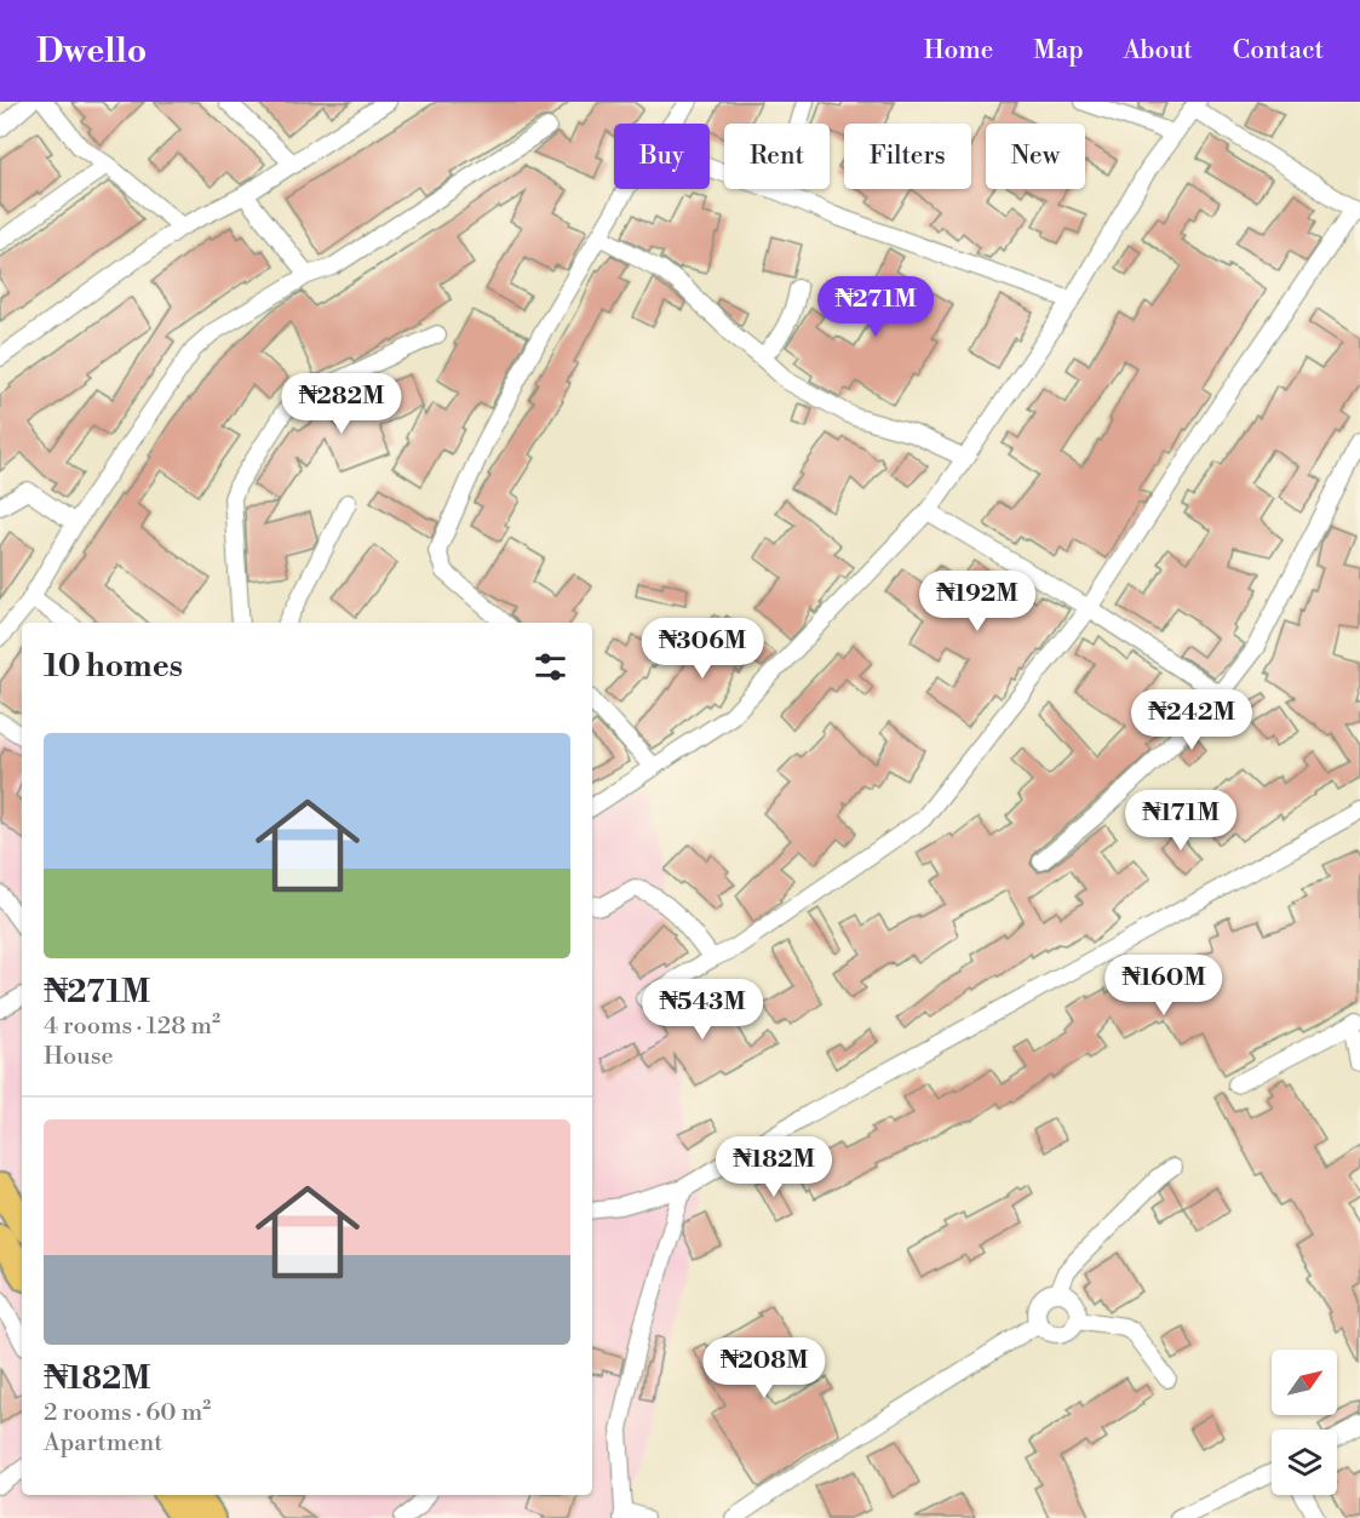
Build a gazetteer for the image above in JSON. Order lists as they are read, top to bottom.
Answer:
{
  "north": "top right",
  "page": {
    "header": "Dwello",
    "nav": [
      "Home",
      "Map",
      "About",
      "Contact"
    ],
    "chip": [
      "Buy",
      "Rent",
      "Filters",
      "New"
    ],
    "price": [
      "₦271M",
      "₦282M",
      "₦192M",
      "₦306M",
      "₦242M",
      "₦171M",
      "₦160M",
      "₦543M",
      "₦182M",
      "₦208M"
    ],
    "heading": "10 homes",
    "list": [
      {
        "name": "₦271M",
        "note": "4 rooms · 128 m² · House"
      },
      {
        "name": "₦182M",
        "note": "2 rooms · 60 m² · Apartment"
      }
    ]
  }
}
